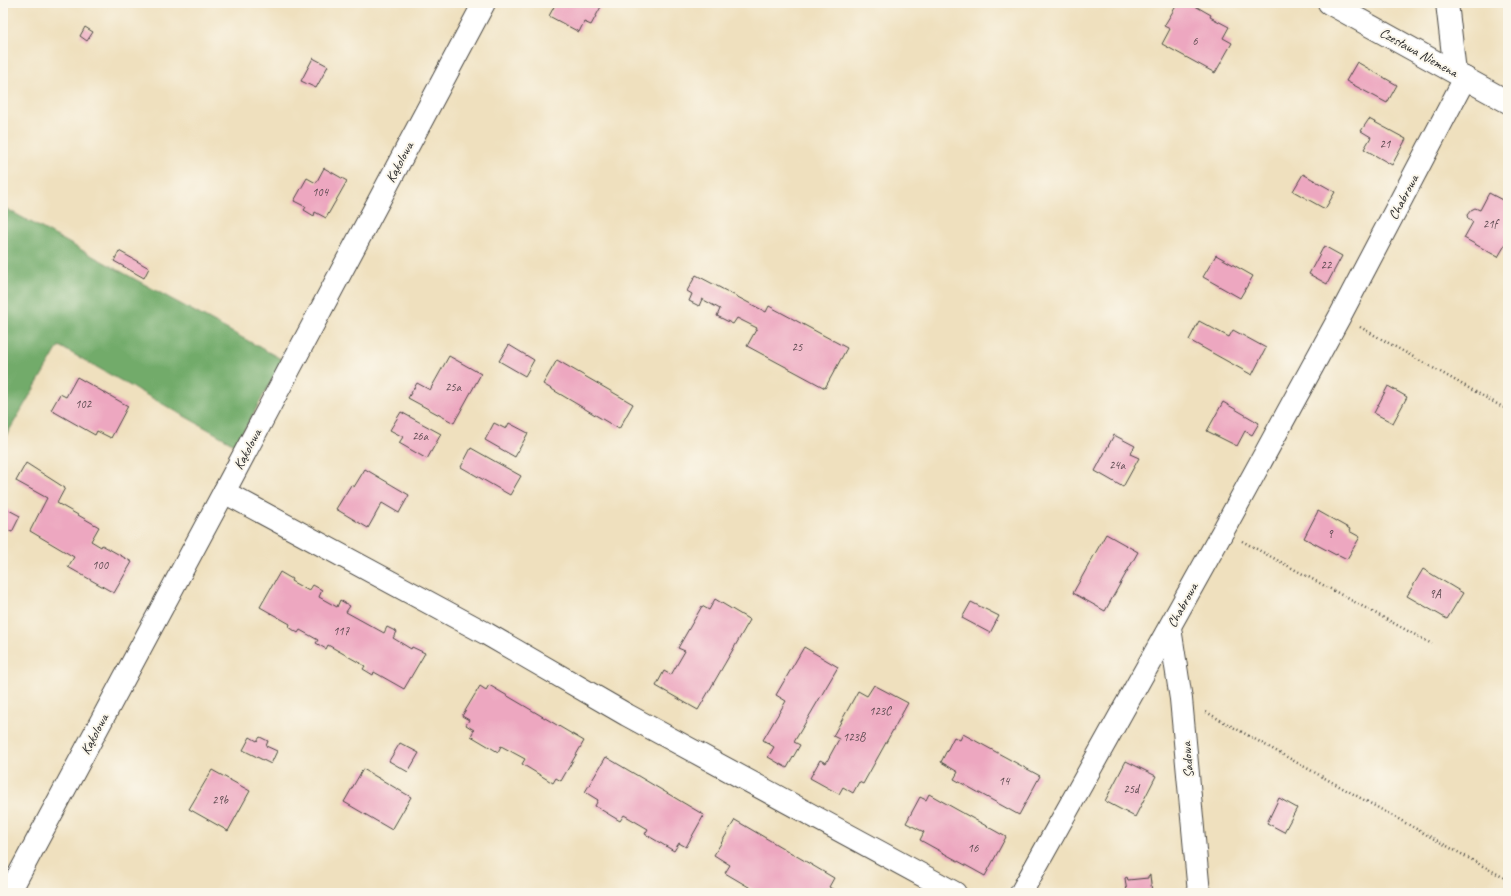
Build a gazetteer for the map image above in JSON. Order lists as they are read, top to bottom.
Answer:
{
  "streets": {
    "street": [
      "Czesława Niemena",
      "Kąkolowa",
      "Chabrowa",
      "Sadowa"
    ]
  },
  "crossings": [
    ["Czesława Niemena", "Chabrowa"],
    ["Chabrowa", "Sadowa"]
  ],
  "house_numbers": [
    "6",
    "21",
    "104",
    "21f",
    "22",
    "25",
    "25a",
    "102",
    "26a",
    "24a",
    "9",
    "100",
    "9A",
    "117",
    "123C",
    "123B",
    "14",
    "25d",
    "29b",
    "16"
  ]
}
